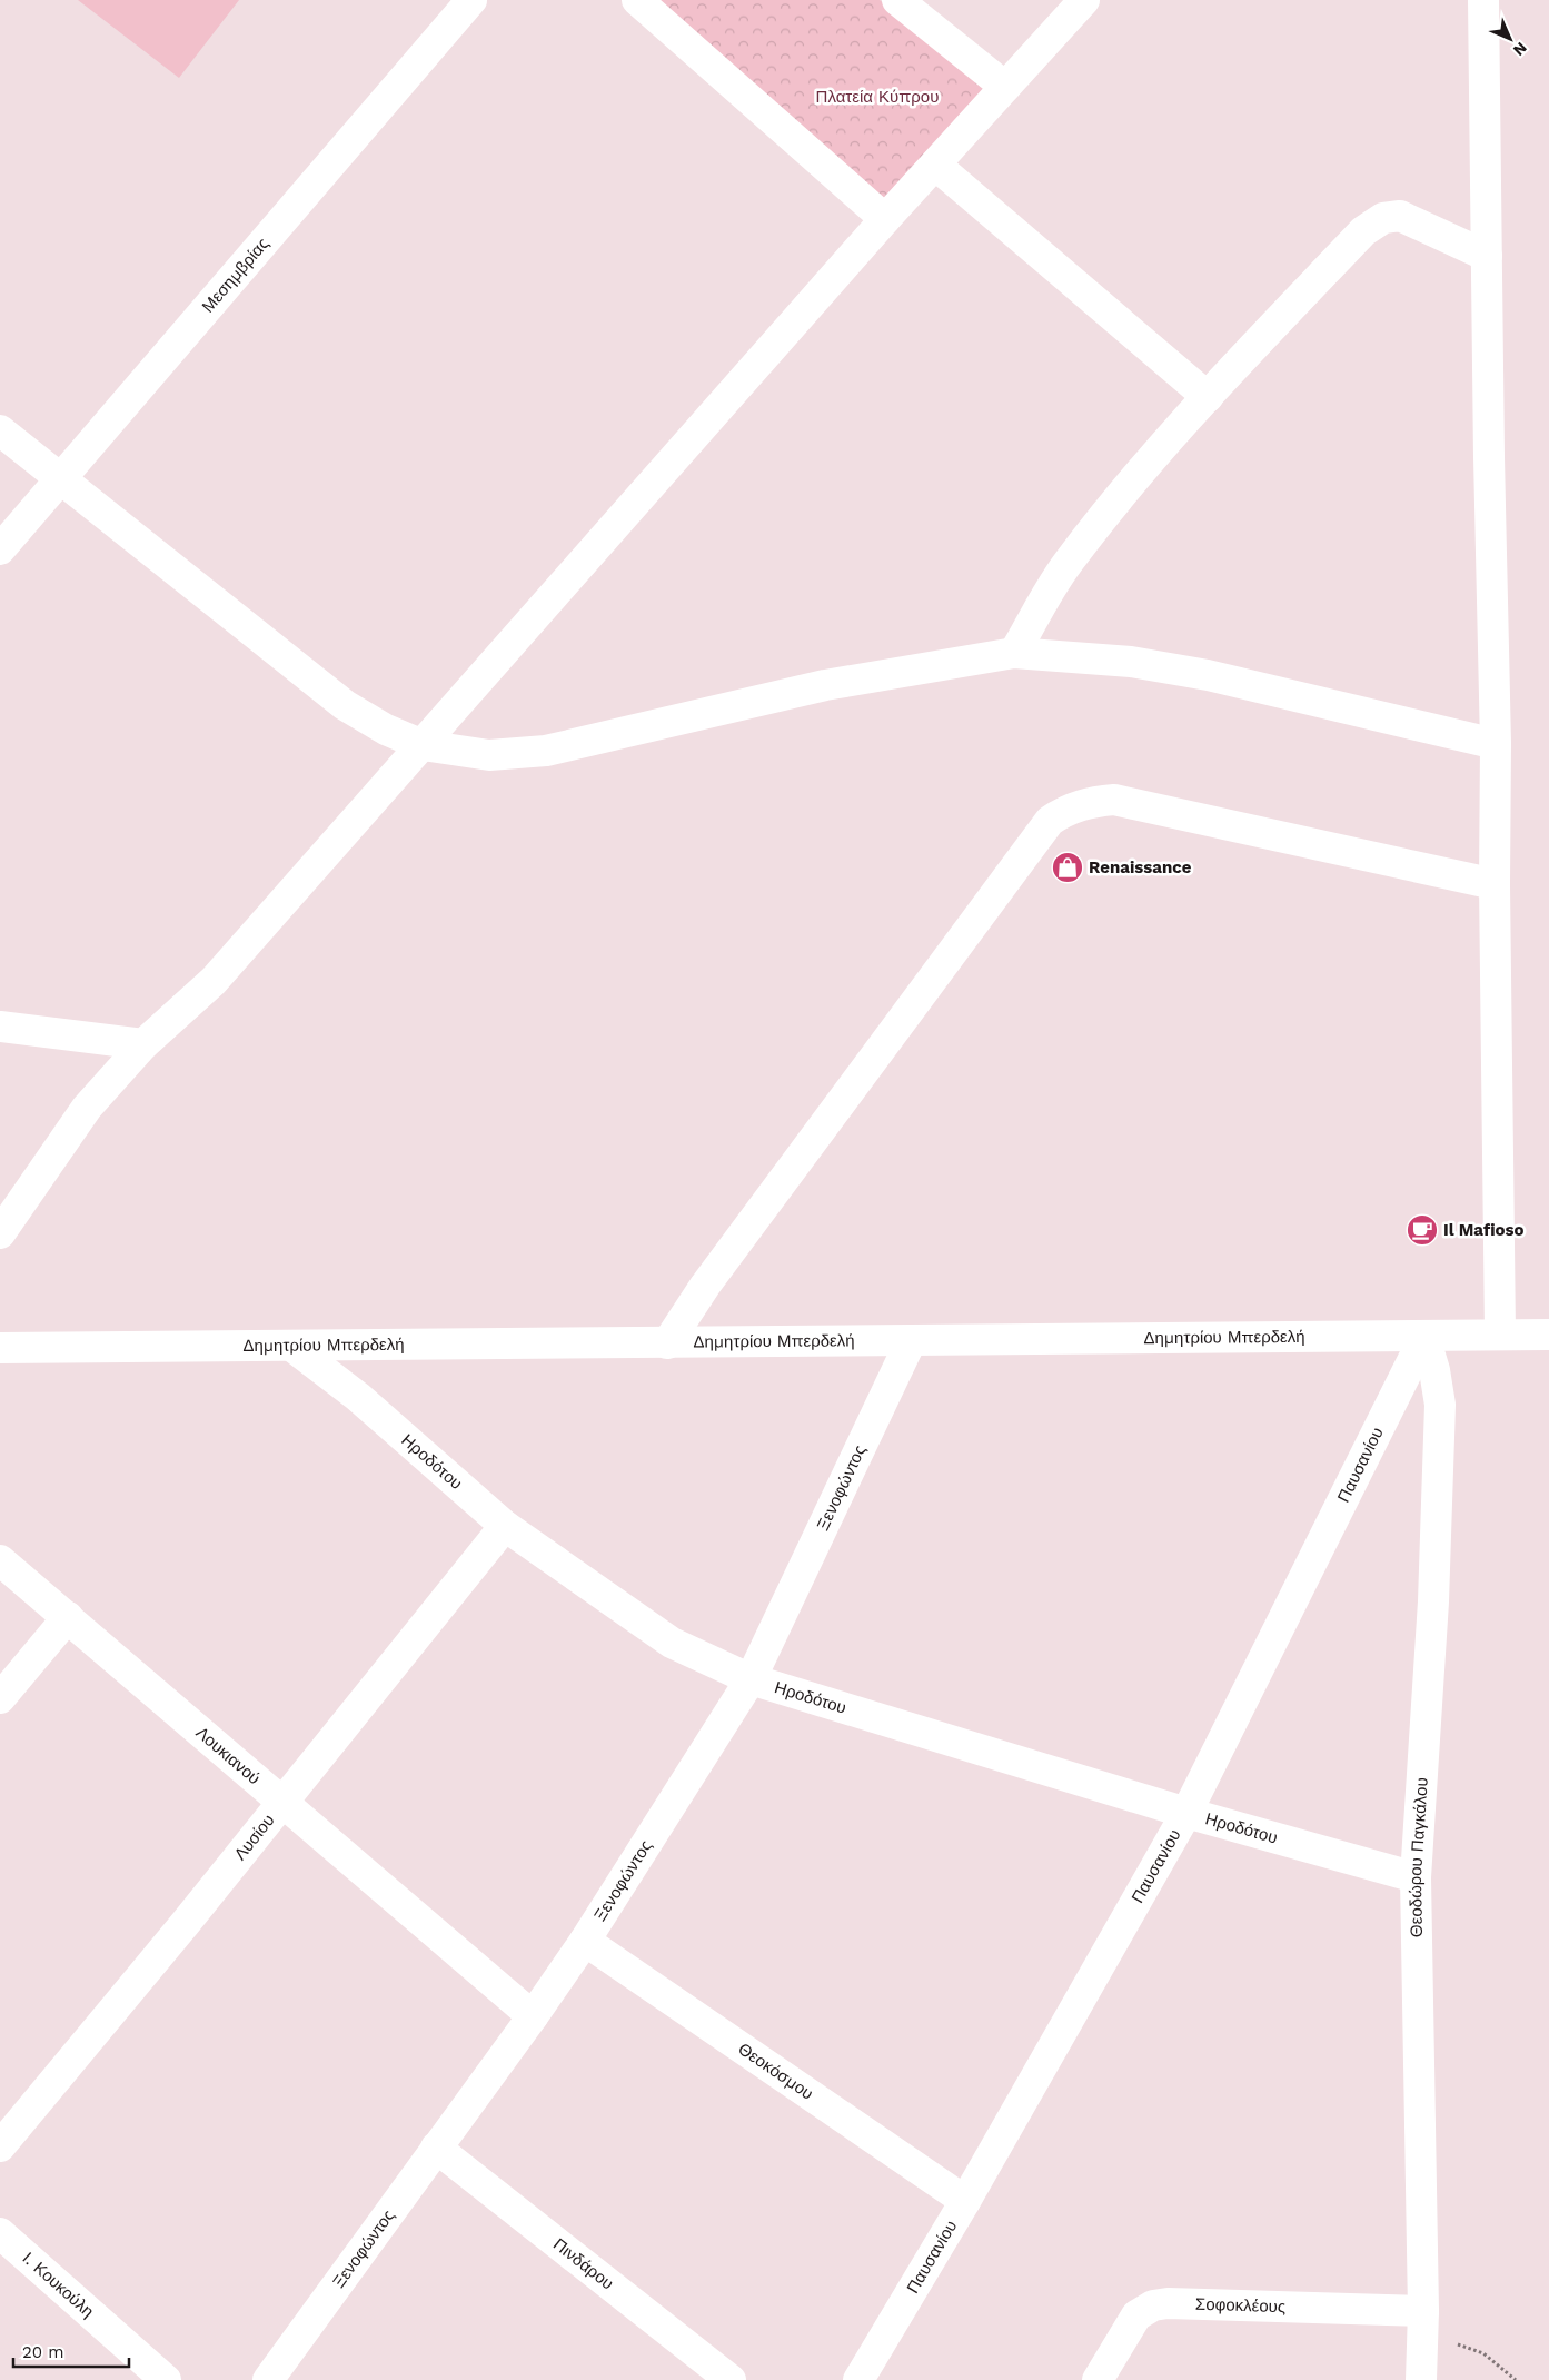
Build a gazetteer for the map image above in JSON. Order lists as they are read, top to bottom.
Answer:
{
  "streets": {
    "street": [
      "Μεσημβρίας",
      "Δημητρίου Μπερδελή",
      "Ηροδότου",
      "Παυσανίου",
      "Ξενοφώντος",
      "Λουκιανού",
      "Λυσίου",
      "Θεοδώρου Παγκάλου",
      "Θεοκόσμου",
      "Πινδάρου",
      "Ι. Κουκούλη",
      "Σοφοκλέους"
    ]
  },
  "crossings": [
    ["Δημητρίου Μπερδελή", "Ηροδότου"],
    ["Δημητρίου Μπερδελή", "Παυσανίου"],
    ["Δημητρίου Μπερδελή", "Ξενοφώντος"],
    ["Δημητρίου Μπερδελή", "Θεοδώρου Παγκάλου"],
    ["Ηροδότου", "Παυσανίου"],
    ["Ηροδότου", "Ξενοφώντος"],
    ["Ηροδότου", "Λυσίου"],
    ["Ηροδότου", "Θεοδώρου Παγκάλου"],
    ["Παυσανίου", "Θεοδώρου Παγκάλου"],
    ["Παυσανίου", "Θεοκόσμου"],
    ["Ξενοφώντος", "Λουκιανού"],
    ["Ξενοφώντος", "Θεοκόσμου"],
    ["Ξενοφώντος", "Πινδάρου"],
    ["Λουκιανού", "Λυσίου"],
    ["Θεοδώρου Παγκάλου", "Σοφοκλέους"]
  ],
  "parks": ["Πλατεία Κύπρου"],
  "places": {
    "shop": ["Renaissance"],
    "cafe": ["Il Mafioso"]
  },
  "scale_bar": "20 m",
  "north": "bottom right"
}
